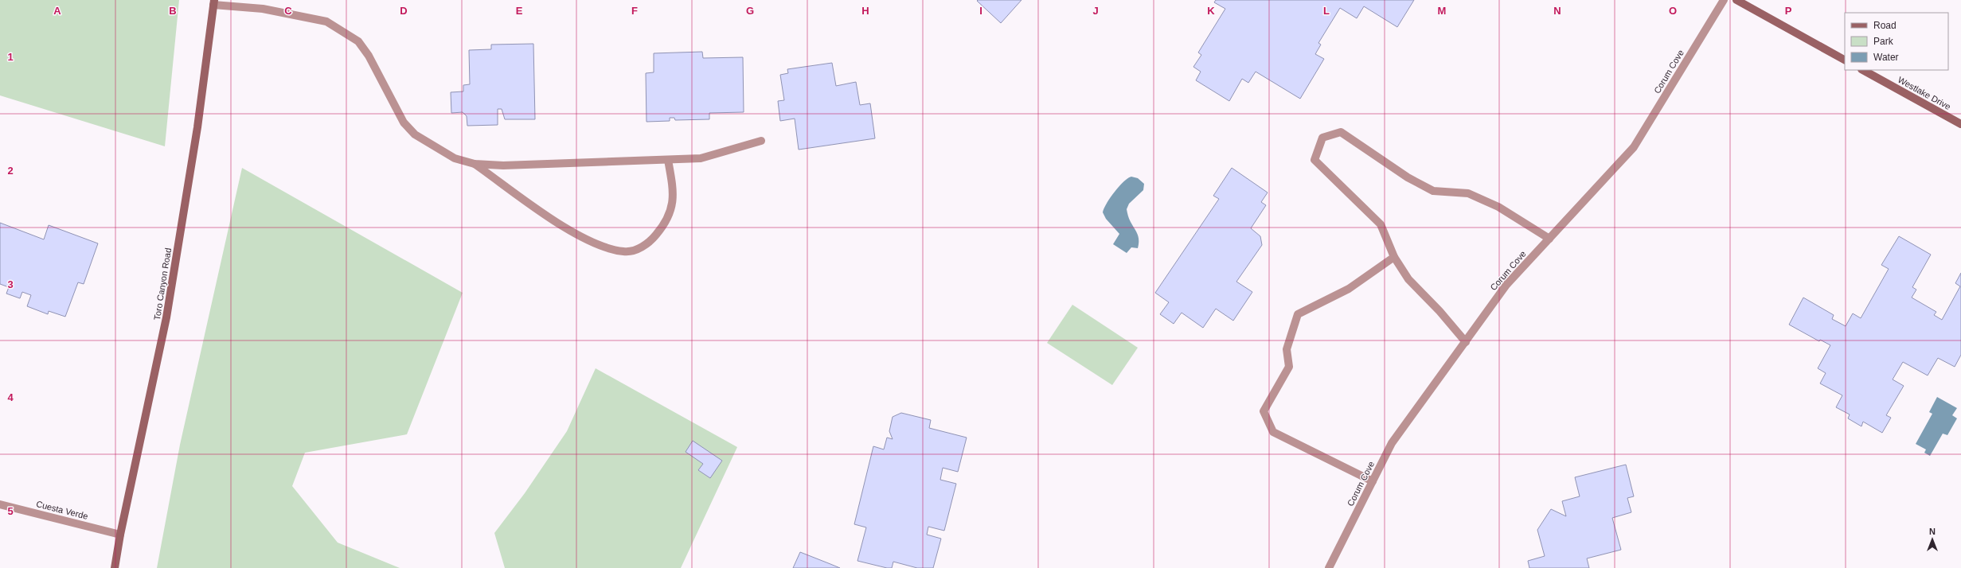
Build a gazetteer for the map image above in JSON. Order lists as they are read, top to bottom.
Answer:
{
  "streets": {
    "street": [
      "Corum Cove",
      "Westlake Drive",
      "Toro Canyon Road",
      "Cuesta Verde"
    ]
  },
  "crossings": [
    ["Toro Canyon Road", "Cuesta Verde"]
  ],
  "legend": ["Road", "Park", "Water"],
  "north": "top",
  "grid": {
    "columns": [
      "A",
      "B",
      "C",
      "D",
      "E",
      "F",
      "G",
      "H",
      "I",
      "J",
      "K",
      "L",
      "M",
      "N",
      "O",
      "P"
    ],
    "rows": [
      "1",
      "2",
      "3",
      "4",
      "5"
    ]
  }
}
